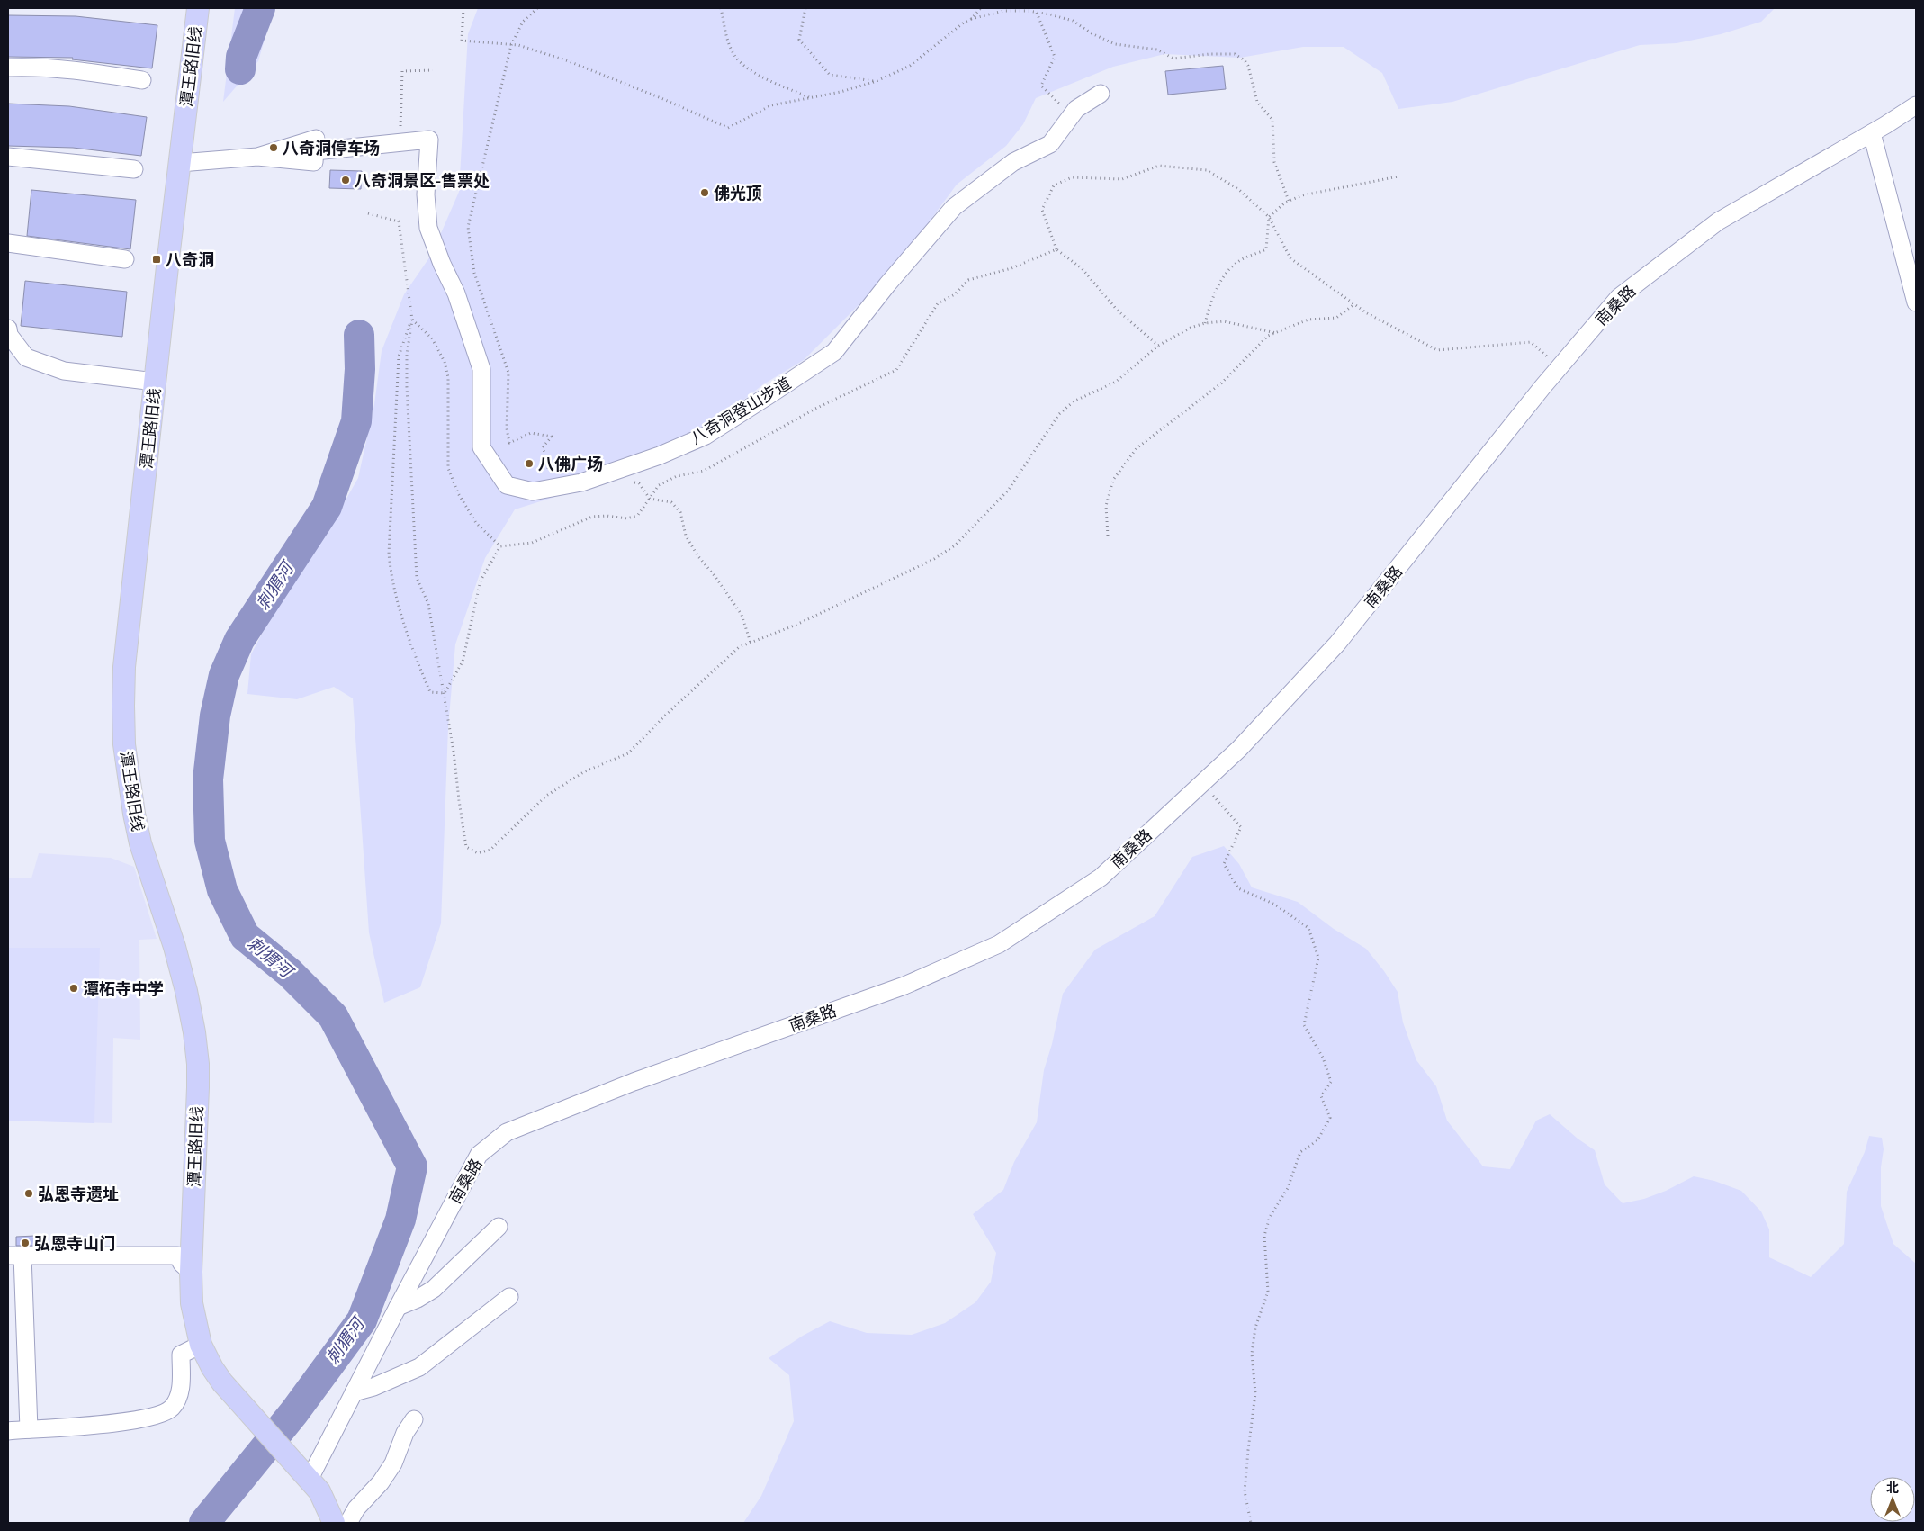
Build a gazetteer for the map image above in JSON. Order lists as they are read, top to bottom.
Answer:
{
  "streets": {
    "main road": ["潭王路旧线"],
    "street": ["南桑路", "八奇洞登山步道"]
  },
  "crossings": [
    ["潭王路旧线", "南桑路"]
  ],
  "water": ["刺猬河"],
  "places": {
    "other": [
      "八奇洞停车场",
      "八奇洞景区-售票处",
      "佛光顶",
      "八佛广场",
      "潭柘寺中学",
      "弘恩寺遗址",
      "弘恩寺山门"
    ],
    "transit": ["八奇洞"]
  },
  "north": "top"
}
